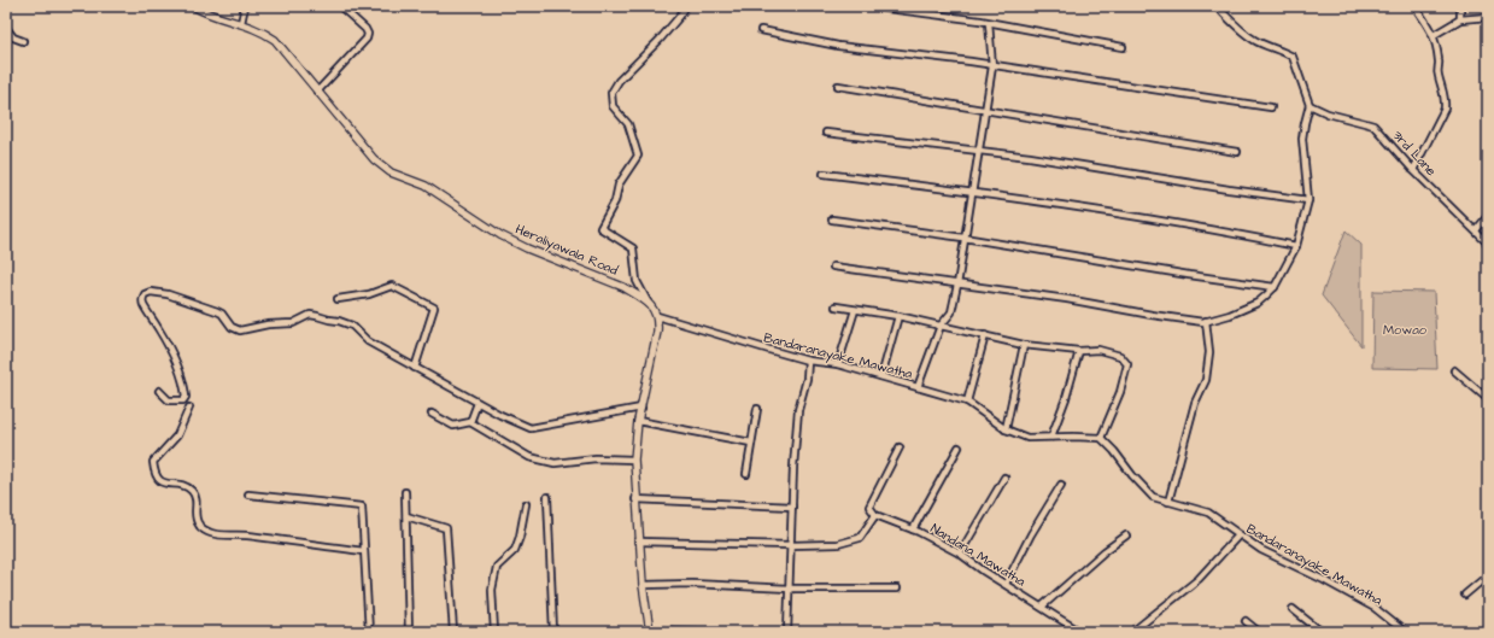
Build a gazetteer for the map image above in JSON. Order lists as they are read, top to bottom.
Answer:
{
  "streets": {
    "street": [
      "3rd Lane",
      "Heraliyawala Road",
      "Bandaranayake Mawatha",
      "Nandana Mawatha"
    ]
  },
  "crossings": [
    ["Heraliyawala Road", "Bandaranayake Mawatha"]
  ],
  "parks": ["Mowao"]
}
